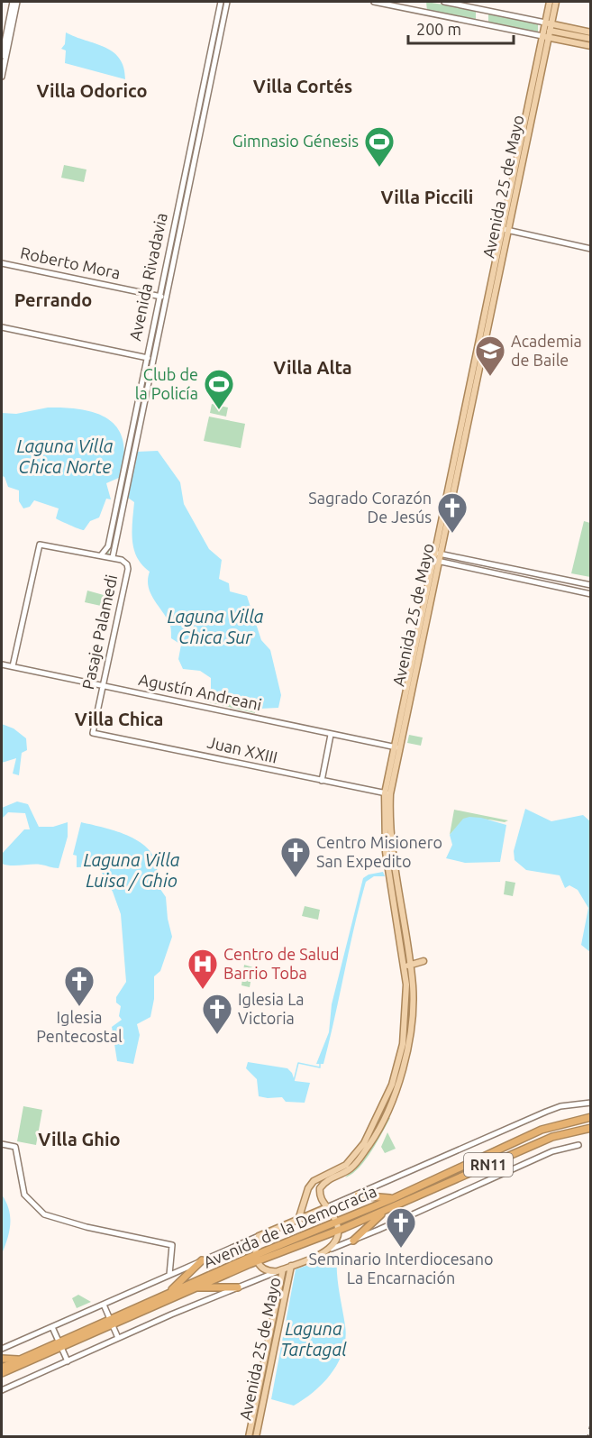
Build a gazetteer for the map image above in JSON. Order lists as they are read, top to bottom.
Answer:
{
  "streets": {
    "highway": ["RN11", "Avenida de la Democracia"],
    "main road": ["Avenida 25 de Mayo"],
    "street": [
      "Roberto Mora",
      "Avenida Rivadavia",
      "Pasaje Palamedi",
      "Agustín Andreani",
      "Juan XXIII"
    ]
  },
  "crossings": [
    ["Avenida 25 de Mayo", "Agustín Andreani"],
    ["Avenida 25 de Mayo", "Juan XXIII"],
    ["Avenida 25 de Mayo", "RN11"],
    ["Avenida 25 de Mayo", "Avenida de la Democracia"],
    ["Roberto Mora", "Avenida Rivadavia"],
    ["Avenida Rivadavia", "Pasaje Palamedi"],
    ["Pasaje Palamedi", "Agustín Andreani"],
    ["Pasaje Palamedi", "Juan XXIII"],
    ["RN11", "Avenida de la Democracia"]
  ],
  "districts": [
    "Villa Cortés",
    "Villa Odorico",
    "Villa Piccili",
    "Perrando",
    "Villa Alta",
    "Villa Chica",
    "Villa Ghio"
  ],
  "water": [
    "Laguna Villa Chica Norte",
    "Laguna Villa Chica Sur",
    "Laguna Villa Luisa / Ghio",
    "Laguna Tartagal"
  ],
  "places": {
    "sports": ["Gimnasio Génesis", "Club de la Policía"],
    "school or university": ["Academia de Baile"],
    "church": [
      "Sagrado Corazón De Jesús",
      "Centro Misionero San Expedito",
      "Iglesia Pentecostal",
      "Iglesia La Victoria",
      "Seminario Interdiocesano La Encarnación"
    ],
    "hospital": ["Centro de Salud Barrio Toba"]
  },
  "scale_bar": "200 m"
}
